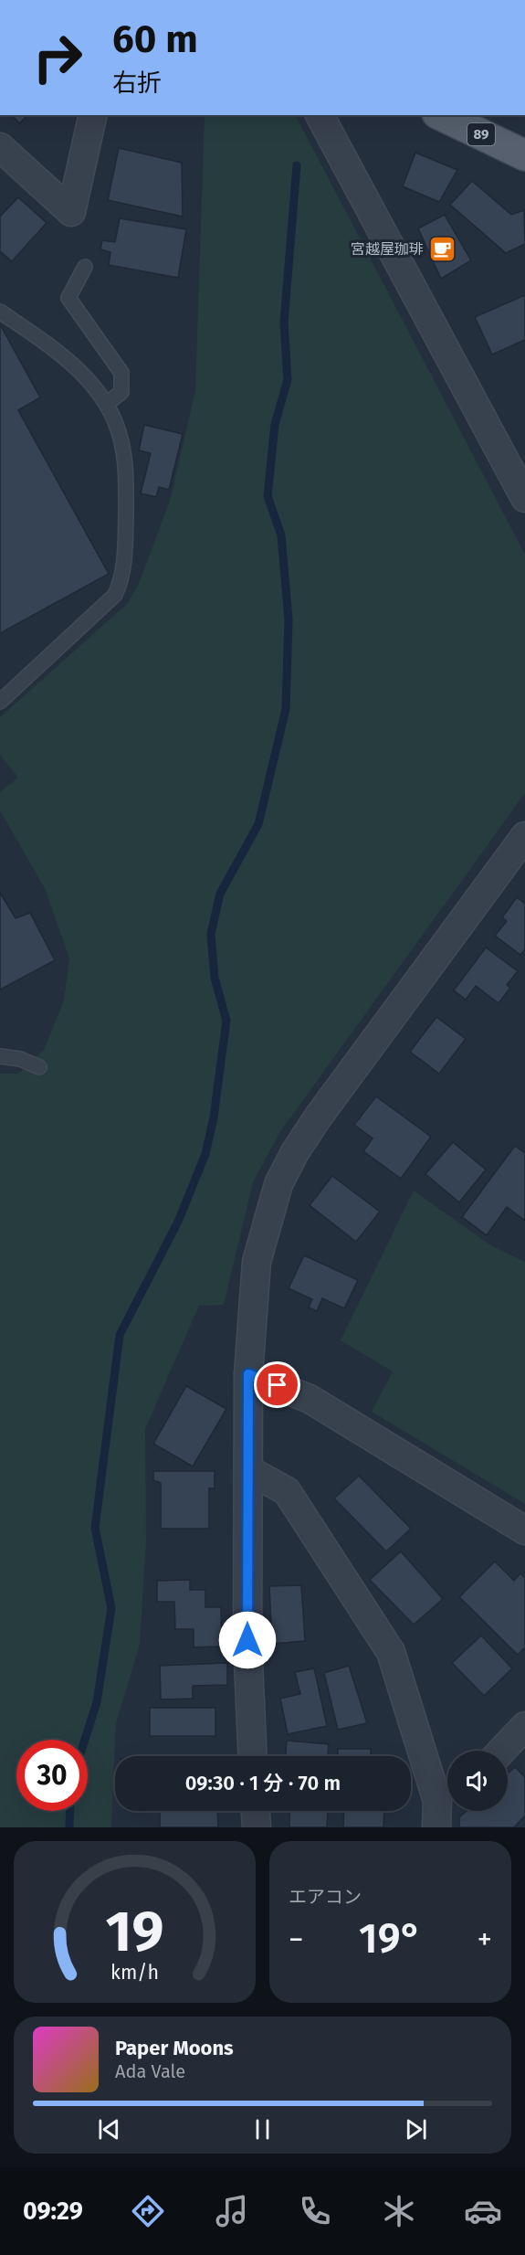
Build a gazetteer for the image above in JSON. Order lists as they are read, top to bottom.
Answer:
{
  "streets": {
    "main road": ["89"]
  },
  "places": {
    "cafe": ["宮越屋珈琲"]
  },
  "page": {
    "turn": ["60 m", "右折"],
    "limit": "30",
    "trip": "09:30 · 1 分 · 70 m",
    "tile": "エアコン",
    "heat": ["−", "19°", "+"],
    "song": ["Paper Moons", "Ada Vale"],
    "tabs": "09:29",
    "gauge": ["19", "km/h"]
  }
}
